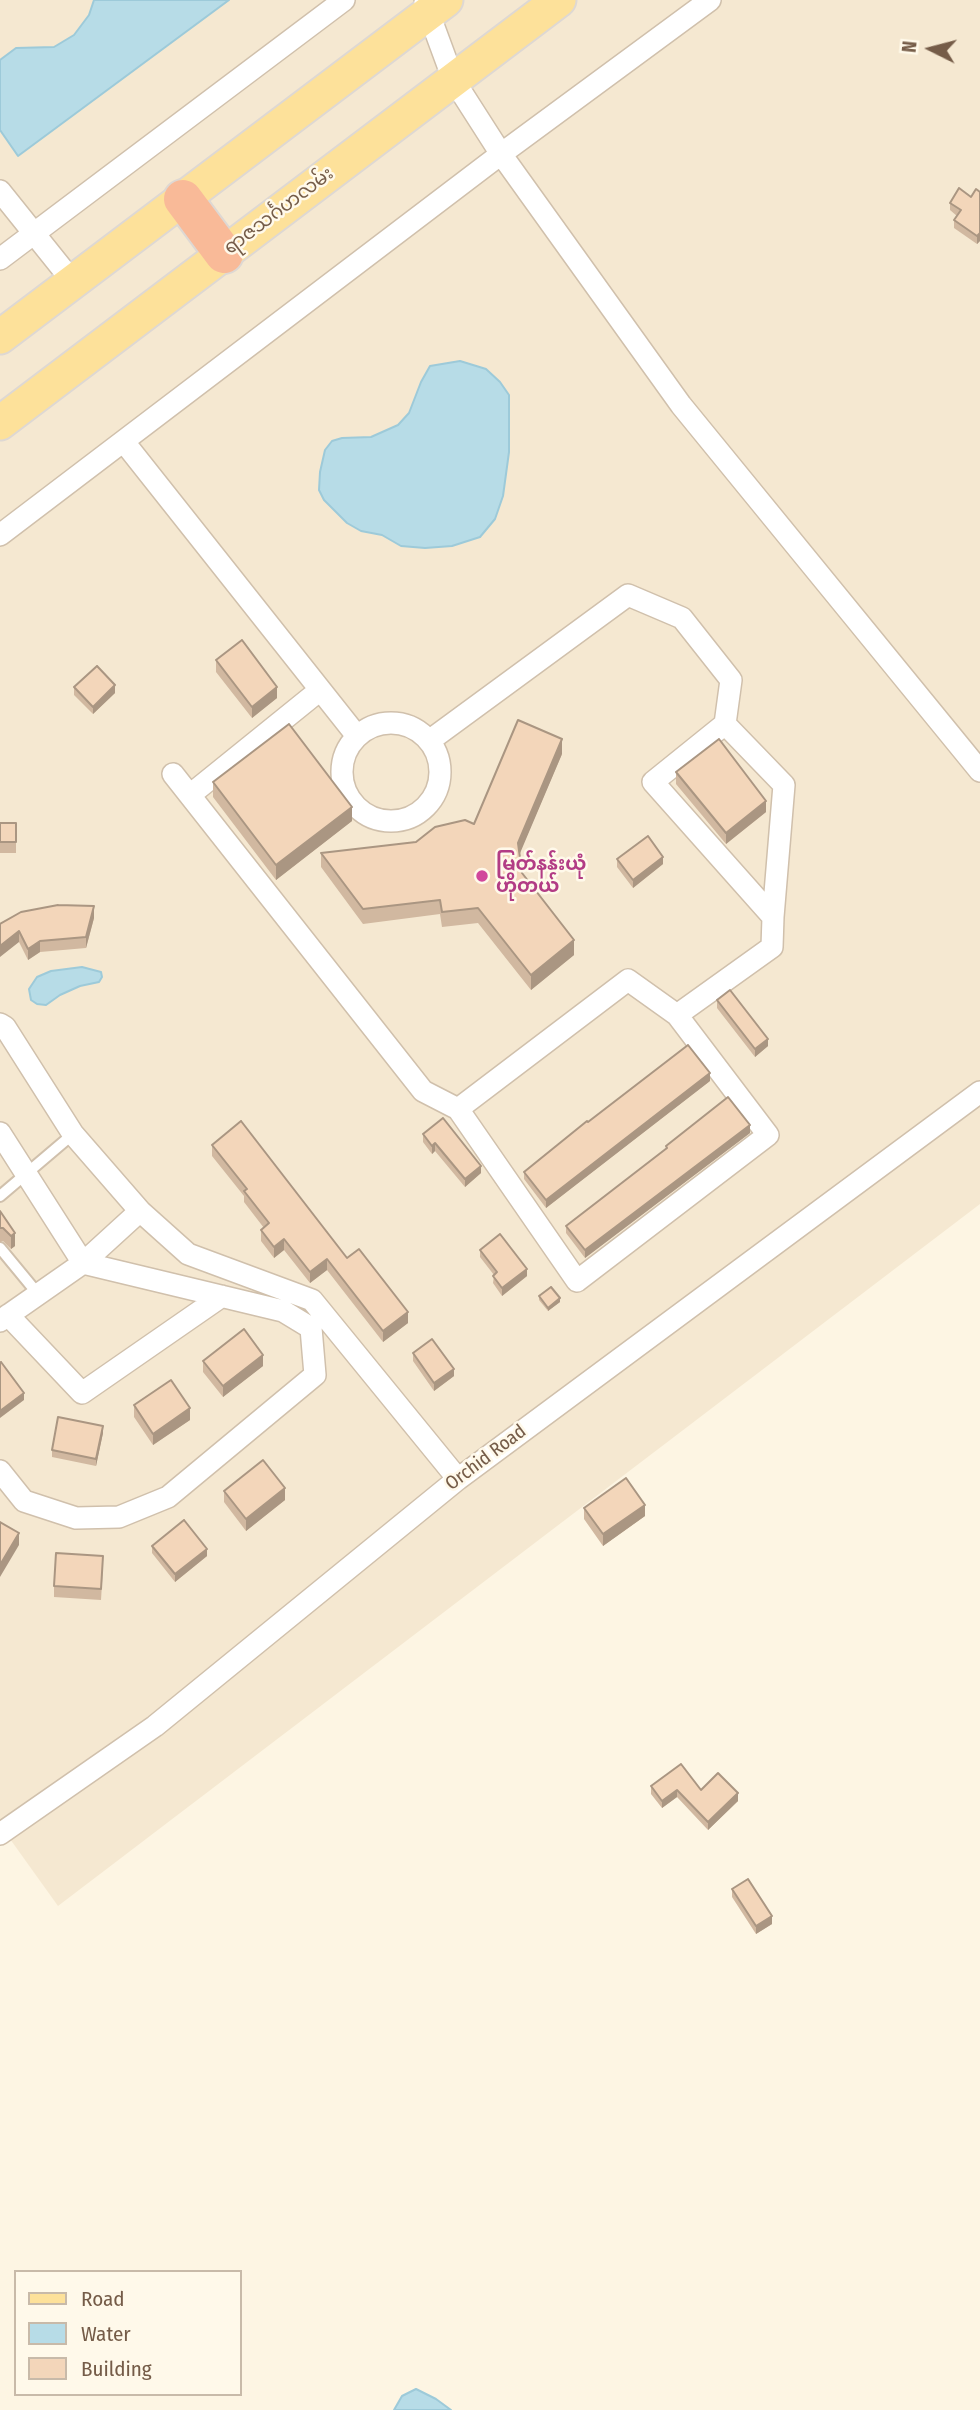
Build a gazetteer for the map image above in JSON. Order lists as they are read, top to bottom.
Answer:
{
  "streets": {
    "main road": ["ရာဇသင်္ဂဟလမ်း"],
    "street": ["Orchid Road"]
  },
  "places": ["မြတ်နန်းယုံ ဟိုတယ်"],
  "legend": ["Road", "Water", "Building"],
  "north": "left"
}
